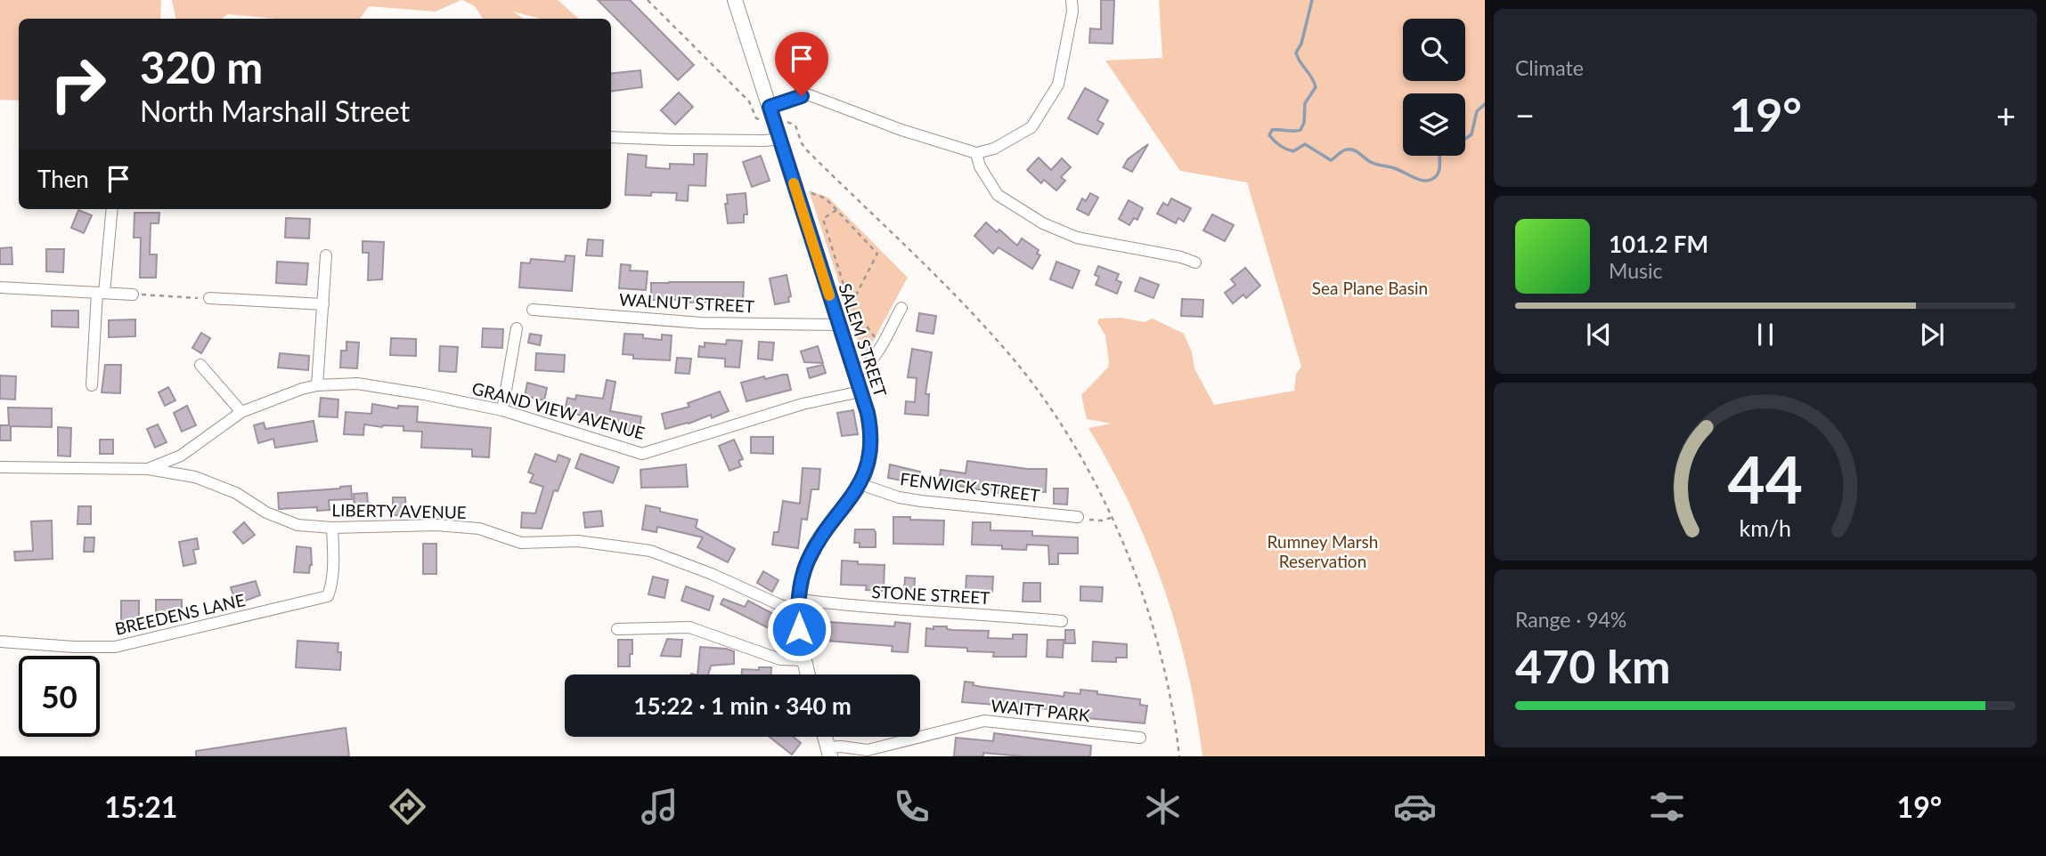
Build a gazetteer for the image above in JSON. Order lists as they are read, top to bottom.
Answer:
{
  "streets": {
    "main road": ["SALEM STREET"],
    "street": [
      "WALNUT STREET",
      "GRAND VIEW AVENUE",
      "FENWICK STREET",
      "LIBERTY AVENUE",
      "STONE STREET",
      "BREEDENS LANE",
      "WAITT PARK"
    ]
  },
  "crossings": [
    ["WALNUT STREET", "SALEM STREET"],
    ["SALEM STREET", "GRAND VIEW AVENUE"],
    ["SALEM STREET", "FENWICK STREET"],
    ["SALEM STREET", "LIBERTY AVENUE"],
    ["SALEM STREET", "STONE STREET"],
    ["GRAND VIEW AVENUE", "LIBERTY AVENUE"],
    ["LIBERTY AVENUE", "STONE STREET"],
    ["LIBERTY AVENUE", "BREEDENS LANE"]
  ],
  "parks": ["Sea Plane Basin", "Rumney Marsh Reservation"],
  "page": {
    "tile": [
      "Climate",
      ["Range · 94%", "470 km"]
    ],
    "turn": ["320 m", "North Marshall Street"],
    "heat": ["−", "19°", "+"],
    "then": "Then",
    "song": ["101.2 FM", "Music"],
    "limit": "50",
    "trip": "15:22 · 1 min · 340 m",
    "tabs": ["15:21", "19°"],
    "gauge": ["44", "km/h"]
  }
}
